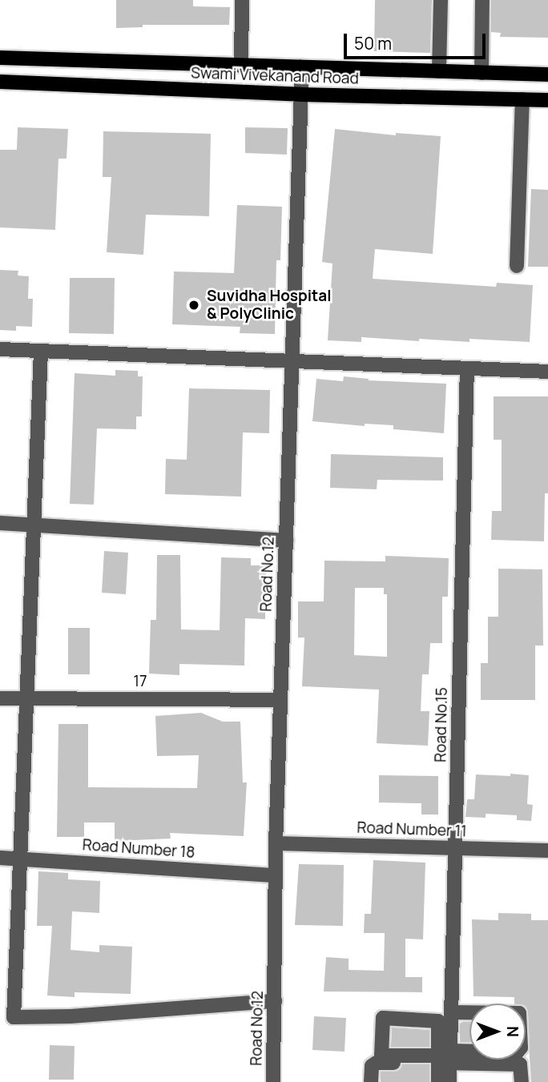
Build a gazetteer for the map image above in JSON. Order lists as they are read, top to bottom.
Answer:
{
  "streets": {
    "main road": ["Swami Vivekanand Road"],
    "street": [
      "Road No.12",
      "17",
      "Road No.15",
      "Road Number 11",
      "Road Number 18"
    ]
  },
  "crossings": [
    ["Swami Vivekanand Road", "Road No.12"],
    ["Road No.12", "17"],
    ["Road No.12", "Road Number 11"],
    ["Road No.12", "Road Number 18"],
    ["Road No.15", "Road Number 11"]
  ],
  "places": ["Suvidha Hospital & PolyClinic"],
  "scale_bar": "50 m",
  "north": "right"
}
